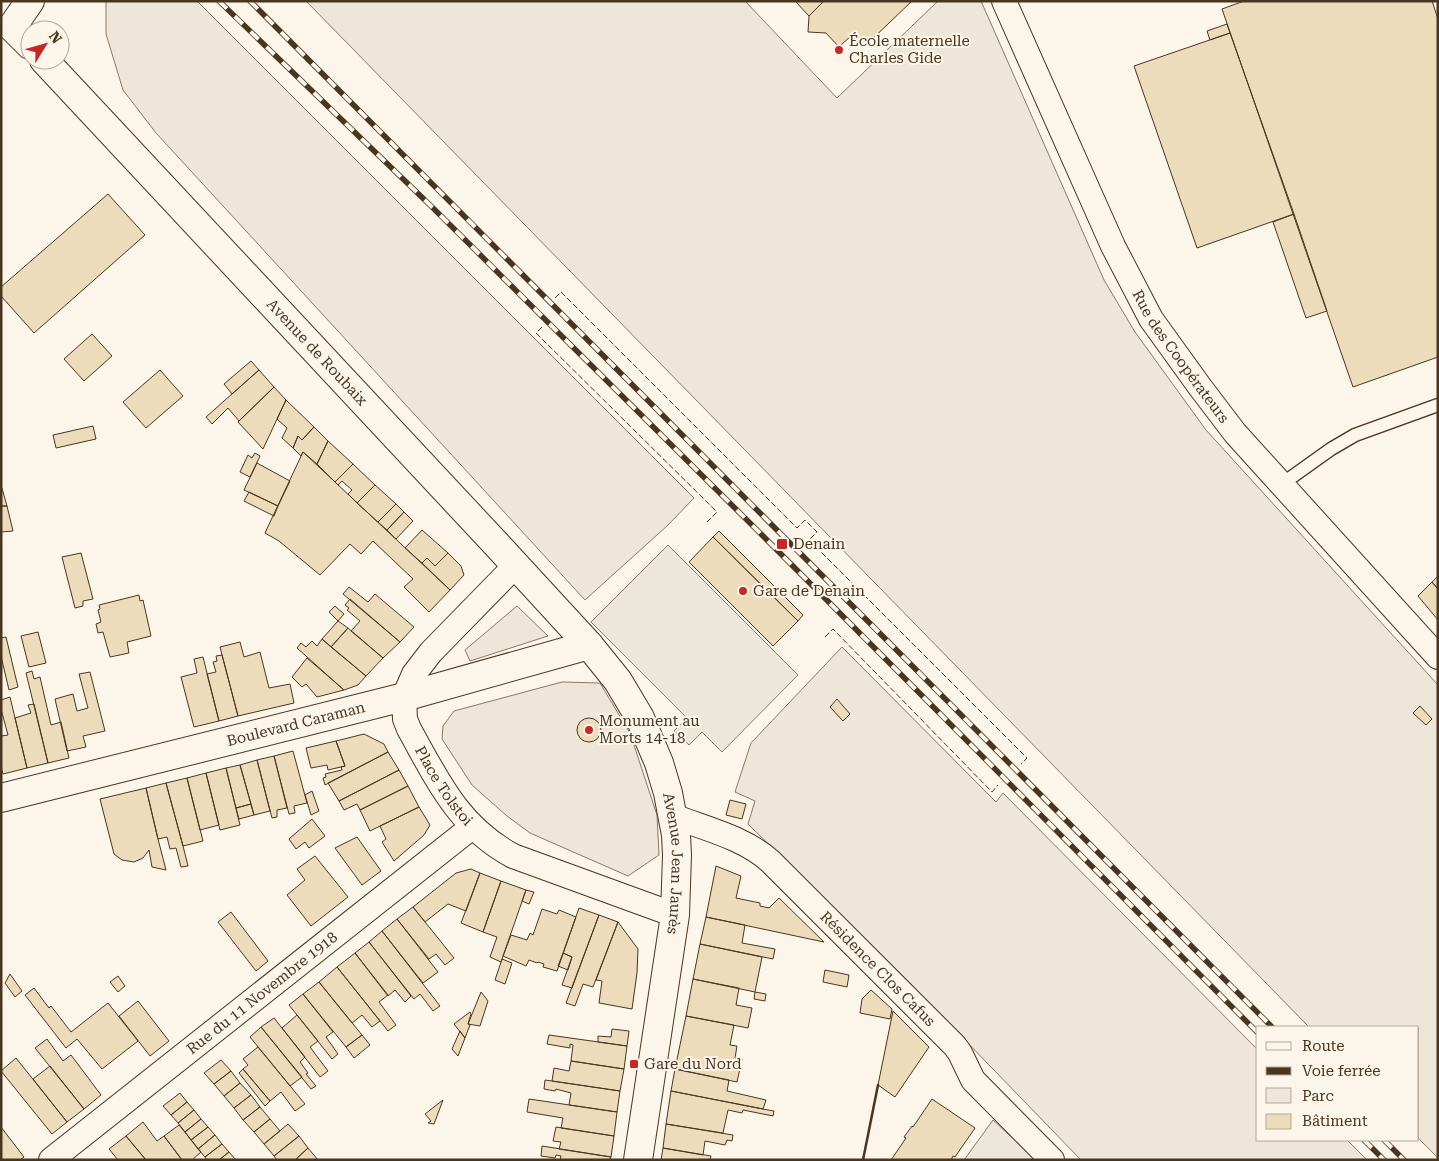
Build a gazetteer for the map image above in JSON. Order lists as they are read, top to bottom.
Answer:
{
  "streets": {
    "street": [
      "Avenue de Roubaix",
      "Rue des Coopérateurs",
      "Boulevard Caraman",
      "Place Tolstoi",
      "Avenue Jean Jaurès",
      "Résidence Clos Cafus",
      "Rue du 11 Novembre 1918"
    ]
  },
  "crossings": [
    ["Avenue de Roubaix", "Boulevard Caraman"],
    ["Avenue de Roubaix", "Place Tolstoi"],
    ["Avenue de Roubaix", "Avenue Jean Jaurès"],
    ["Boulevard Caraman", "Place Tolstoi"],
    ["Boulevard Caraman", "Avenue Jean Jaurès"],
    ["Place Tolstoi", "Avenue Jean Jaurès"],
    ["Place Tolstoi", "Rue du 11 Novembre 1918"],
    ["Avenue Jean Jaurès", "Résidence Clos Cafus"]
  ],
  "places": {
    "other": ["École maternelle Charles Gide", "Gare de Denain", "Monument au Morts 14-18"],
    "transit": ["Denain", "Gare du Nord"]
  },
  "legend": [
    "Route",
    "Voie ferrée",
    "Parc",
    "Bâtiment"
  ],
  "north": "top right"
}
